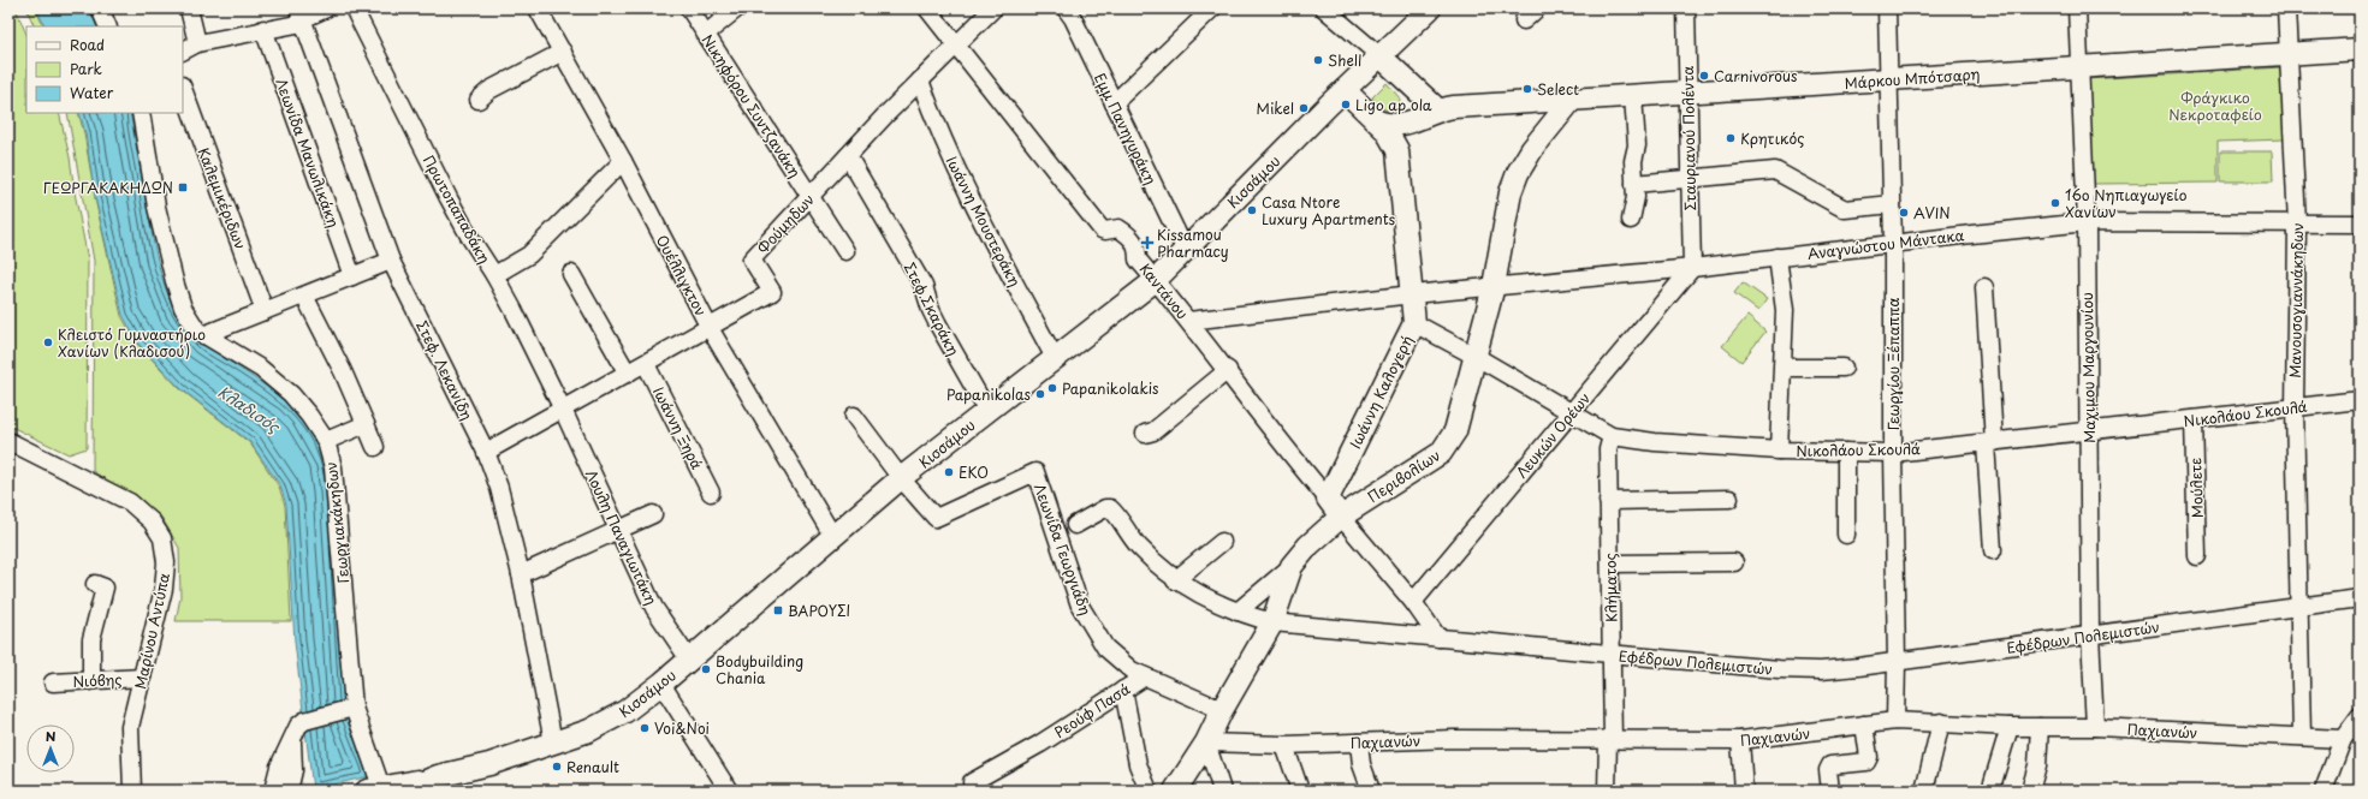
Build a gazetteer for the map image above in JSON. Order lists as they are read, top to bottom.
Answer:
{
  "streets": {
    "main road": [
      "Μάρκου Μπότσαρη",
      "Κισσάμου",
      "Ιωάννη Καλογερή",
      "Περιβολίων"
    ],
    "street": [
      "Νικηφόρου Συντζανάκη",
      "Εμμ Πανηγυράκη",
      "Σταυριανού Πολέντα",
      "Λεωνίδα Μανωλικάκη",
      "Καλεμικέριδων",
      "Πρωτοπαπαδάκη",
      "Ιωάννη Μουστεράκη",
      "Φούμηδων",
      "Αναγνώστου Μάντακα",
      "Ουέλλιγκτον",
      "Καντάνου",
      "Μανουσογιαννάκηδων",
      "Στεφ.Σκαράκη",
      "Γεωργίου Ξέπαππα",
      "Μαχιμου Mαργουνίου",
      "Στεφ. Λεκανίδη",
      "Νικολάου Σκουλά",
      "Ιωάννη Ξηρά",
      "Λευκών Ορέων",
      "Μούλετε",
      "Γεωργιακάκηδων",
      "Λουλη Παναγιωτάκη",
      "Λεωνίδα Γεωργιάδη",
      "Κλήματος",
      "Μαρίνου Αντύπα",
      "Εφέδρων Πολεμιστών",
      "Νιόβης",
      "Ρεούφ Πασά",
      "Παχιανών"
    ]
  },
  "crossings": [
    ["Μάρκου Μπότσαρη", "Σταυριανού Πολέντα"],
    ["Μάρκου Μπότσαρη", "Μανουσογιαννάκηδων"],
    ["Μάρκου Μπότσαρη", "Γεωργίου Ξέπαππα"],
    ["Μάρκου Μπότσαρη", "Μαχιμου Mαργουνίου"],
    ["Μάρκου Μπότσαρη", "Περιβολίων"],
    ["Νικηφόρου Συντζανάκη", "Φούμηδων"],
    ["Εμμ Πανηγυράκη", "Κισσάμου"],
    ["Σταυριανού Πολέντα", "Αναγνώστου Μάντακα"],
    ["Σταυριανού Πολέντα", "Λευκών Ορέων"],
    ["Κισσάμου", "Ιωάννη Μουστεράκη"],
    ["Κισσάμου", "Ουέλλιγκτον"],
    ["Κισσάμου", "Καντάνου"],
    ["Κισσάμου", "Στεφ.Σκαράκη"],
    ["Κισσάμου", "Στεφ. Λεκανίδη"],
    ["Κισσάμου", "Ιωάννη Καλογερή"],
    ["Κισσάμου", "Λουλη Παναγιωτάκη"],
    ["Κισσάμου", "Λεωνίδα Γεωργιάδη"],
    ["Πρωτοπαπαδάκη", "Φούμηδων"],
    ["Πρωτοπαπαδάκη", "Λουλη Παναγιωτάκη"],
    ["Ιωάννη Μουστεράκη", "Φούμηδων"],
    ["Φούμηδων", "Ουέλλιγκτον"],
    ["Φούμηδων", "Καντάνου"],
    ["Φούμηδων", "Στεφ.Σκαράκη"],
    ["Φούμηδων", "Στεφ. Λεκανίδη"],
    ["Φούμηδων", "Ιωάννη Ξηρά"],
    ["Φούμηδων", "Λουλη Παναγιωτάκη"],
    ["Αναγνώστου Μάντακα", "Καντάνου"],
    ["Αναγνώστου Μάντακα", "Μανουσογιαννάκηδων"],
    ["Αναγνώστου Μάντακα", "Γεωργίου Ξέπαππα"],
    ["Αναγνώστου Μάντακα", "Μαχιμου Mαργουνίου"],
    ["Αναγνώστου Μάντακα", "Ιωάννη Καλογερή"],
    ["Αναγνώστου Μάντακα", "Λευκών Ορέων"],
    ["Αναγνώστου Μάντακα", "Περιβολίων"],
    ["Καντάνου", "Ιωάννη Καλογερή"],
    ["Μανουσογιαννάκηδων", "Νικολάου Σκουλά"],
    ["Μανουσογιαννάκηδων", "Εφέδρων Πολεμιστών"],
    ["Μανουσογιαννάκηδων", "Παχιανών"],
    ["Γεωργίου Ξέπαππα", "Νικολάου Σκουλά"],
    ["Γεωργίου Ξέπαππα", "Εφέδρων Πολεμιστών"],
    ["Γεωργίου Ξέπαππα", "Παχιανών"],
    ["Μαχιμου Mαργουνίου", "Νικολάου Σκουλά"],
    ["Μαχιμου Mαργουνίου", "Εφέδρων Πολεμιστών"],
    ["Μαχιμου Mαργουνίου", "Παχιανών"],
    ["Ιωάννη Καλογερή", "Νικολάου Σκουλά"],
    ["Νικολάου Σκουλά", "Λευκών Ορέων"],
    ["Νικολάου Σκουλά", "Περιβολίων"],
    ["Νικολάου Σκουλά", "Μούλετε"],
    ["Νικολάου Σκουλά", "Κλήματος"],
    ["Περιβολίων", "Λεωνίδα Γεωργιάδη"],
    ["Περιβολίων", "Εφέδρων Πολεμιστών"],
    ["Περιβολίων", "Παχιανών"],
    ["Λεωνίδα Γεωργιάδη", "Ρεούφ Πασά"],
    ["Κλήματος", "Εφέδρων Πολεμιστών"],
    ["Κλήματος", "Παχιανών"],
    ["Μαρίνου Αντύπα", "Νιόβης"]
  ],
  "water": ["Κλαδισός"],
  "parks": ["Φράγκικο Νεκροταφείο"],
  "places": {
    "other": [
      "Shell",
      "Carnivorous",
      "Select",
      "Ligo ap ola",
      "Mikel",
      "Κρητικός",
      "16ο Νηπιαγωγείο Χανίων",
      "Casa Ntore Luxury Apartments",
      "AVIN",
      "Κλειστό Γυμναστήριο Χανίων (Κλαδισού)",
      "Papanikolakis",
      "Papanikolas",
      "EKO",
      "Bodybuilding Chania",
      "Voi&Noi",
      "Renault"
    ],
    "transit": ["ΓΕΩΡΓΑΚΑΚΗΔΩΝ", "ΒΑΡΟΥΣΙ"],
    "health": ["Kissamou Pharmacy"]
  },
  "legend": ["Road", "Park", "Water"],
  "north": "top"
}
